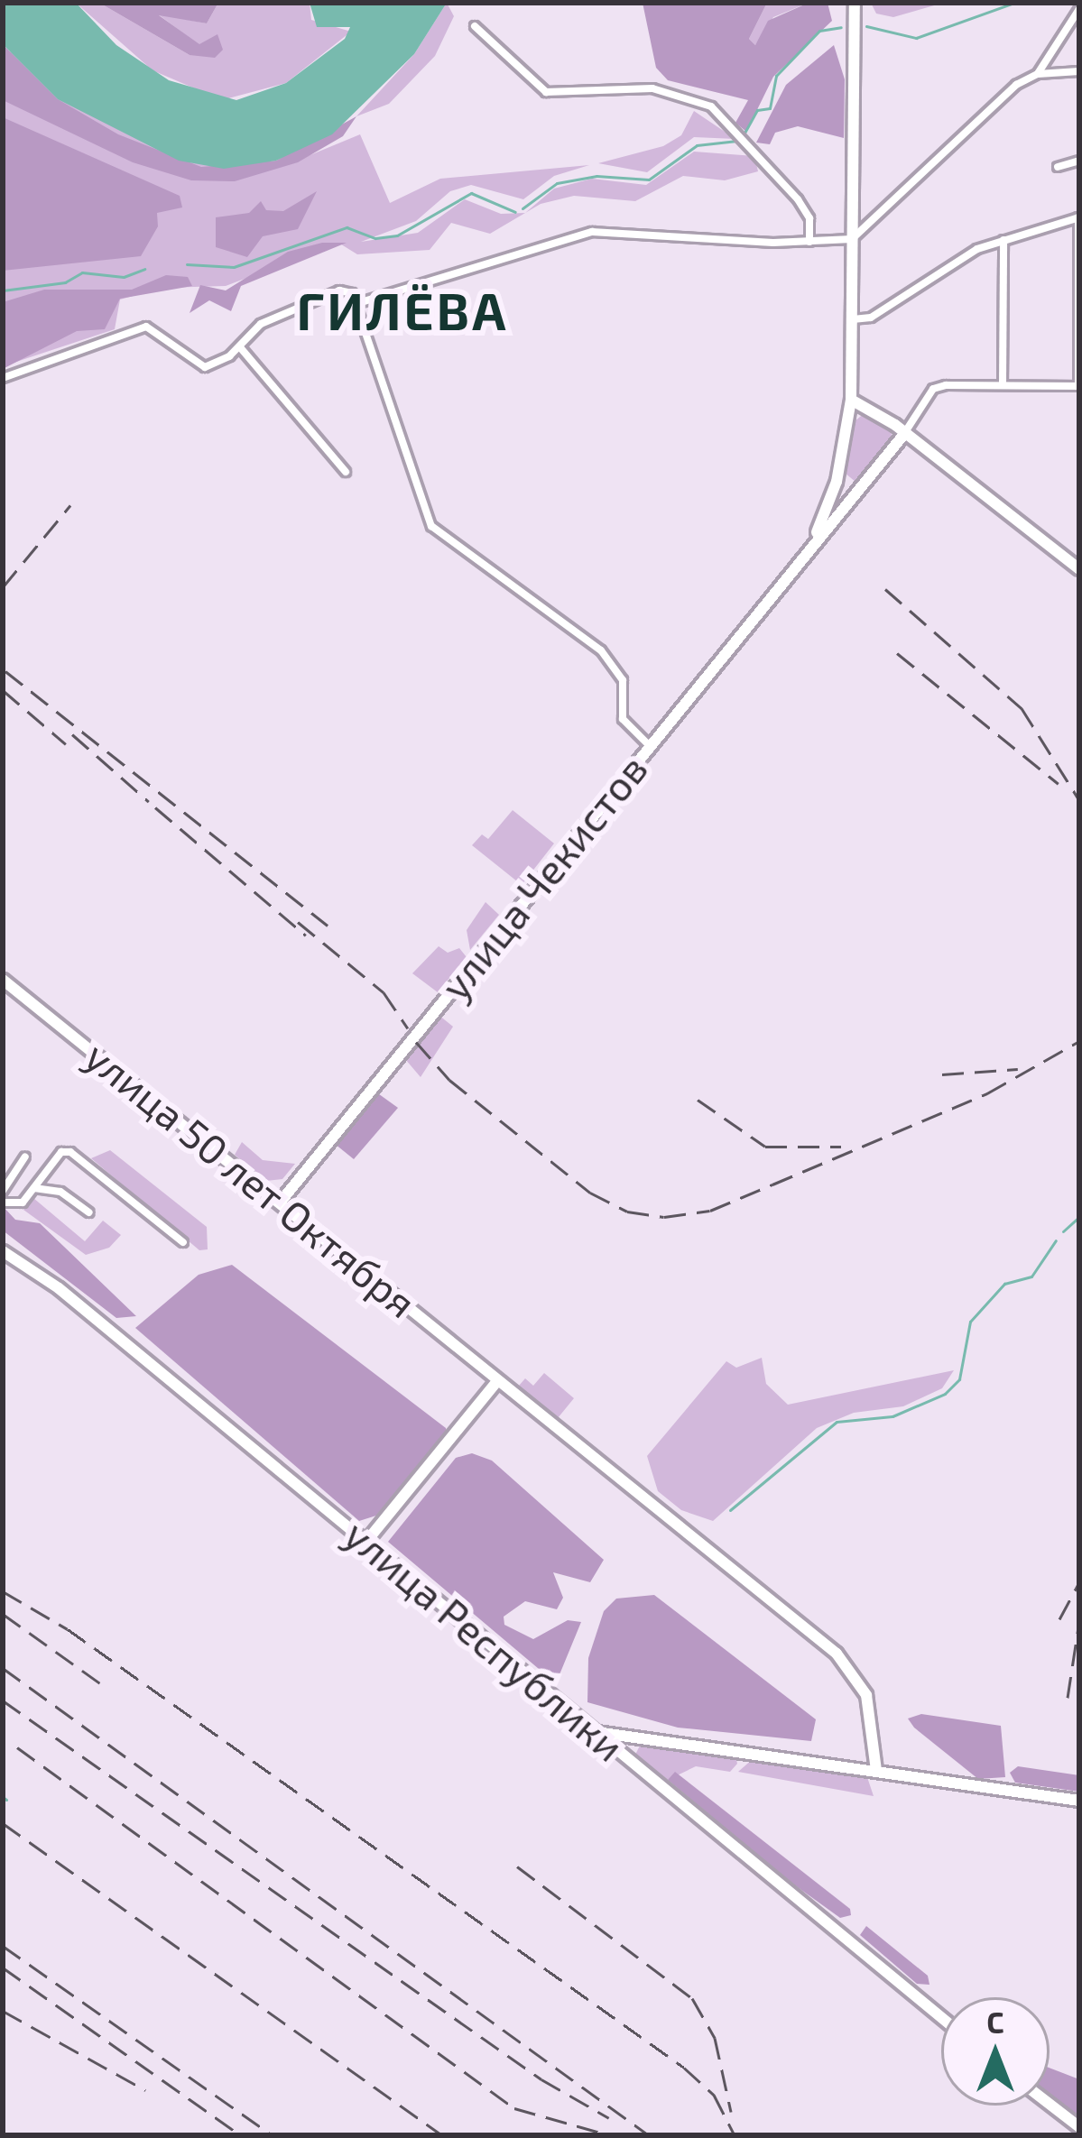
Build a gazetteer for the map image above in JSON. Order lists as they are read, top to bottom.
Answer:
{
  "streets": {
    "main road": ["улица Чекистов", "улица 50 лет Октября", "улица Республики"]
  },
  "crossings": [
    ["улица Чекистов", "улица 50 лет Октября"]
  ],
  "districts": ["ГИЛЁВА"],
  "north": "top"
}
